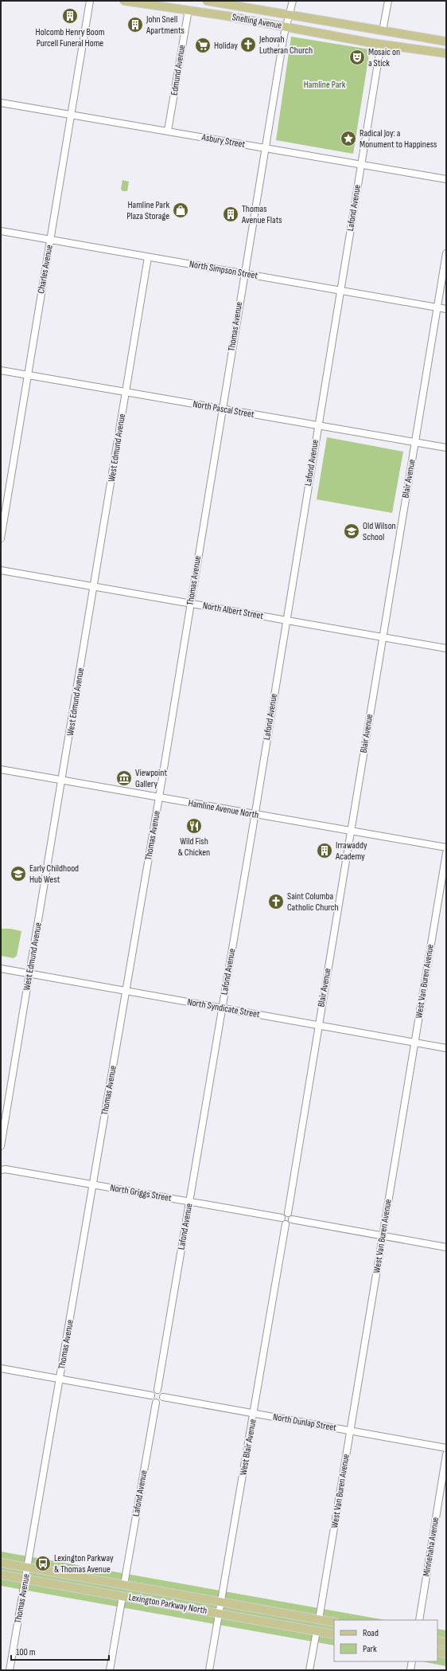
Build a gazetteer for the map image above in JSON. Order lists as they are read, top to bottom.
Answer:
{
  "streets": {
    "main road": ["Snelling Avenue", "Lexington Parkway North"],
    "street": [
      "Edmund Avenue",
      "Asbury Street",
      "Lafond Avenue",
      "Charles Avenue",
      "North Simpson Street",
      "Thomas Avenue",
      "North Pascal Street",
      "West Edmund Avenue",
      "Blair Avenue",
      "North Albert Street",
      "Hamline Avenue North",
      "West Van Buren Avenue",
      "North Syndicate Street",
      "North Griggs Street",
      "North Dunlap Street",
      "West Blair Avenue",
      "Minnehaha Avenue"
    ]
  },
  "crossings": [
    ["Snelling Avenue", "Edmund Avenue"],
    ["Snelling Avenue", "Lafond Avenue"],
    ["Snelling Avenue", "Thomas Avenue"],
    ["Edmund Avenue", "Asbury Street"],
    ["Asbury Street", "Lafond Avenue"],
    ["Asbury Street", "Charles Avenue"],
    ["Asbury Street", "Thomas Avenue"],
    ["Lafond Avenue", "North Simpson Street"],
    ["Lafond Avenue", "North Pascal Street"],
    ["Lafond Avenue", "North Albert Street"],
    ["Lafond Avenue", "Hamline Avenue North"],
    ["Lafond Avenue", "North Syndicate Street"],
    ["Lafond Avenue", "North Griggs Street"],
    ["Lafond Avenue", "North Dunlap Street"],
    ["Lafond Avenue", "Lexington Parkway North"],
    ["Charles Avenue", "North Simpson Street"],
    ["Charles Avenue", "North Pascal Street"],
    ["North Simpson Street", "Thomas Avenue"],
    ["North Simpson Street", "West Edmund Avenue"],
    ["North Simpson Street", "Blair Avenue"],
    ["Thomas Avenue", "North Pascal Street"],
    ["Thomas Avenue", "North Albert Street"],
    ["Thomas Avenue", "Hamline Avenue North"],
    ["Thomas Avenue", "North Syndicate Street"],
    ["Thomas Avenue", "North Griggs Street"],
    ["Thomas Avenue", "Lexington Parkway North"],
    ["North Pascal Street", "West Edmund Avenue"],
    ["North Pascal Street", "Blair Avenue"],
    ["West Edmund Avenue", "North Albert Street"],
    ["West Edmund Avenue", "Hamline Avenue North"],
    ["West Edmund Avenue", "North Syndicate Street"],
    ["Blair Avenue", "North Albert Street"],
    ["Blair Avenue", "Hamline Avenue North"],
    ["Blair Avenue", "North Syndicate Street"],
    ["Blair Avenue", "North Griggs Street"],
    ["Blair Avenue", "West Blair Avenue"],
    ["West Van Buren Avenue", "North Syndicate Street"],
    ["West Van Buren Avenue", "North Dunlap Street"],
    ["West Van Buren Avenue", "Lexington Parkway North"],
    ["North Griggs Street", "West Blair Avenue"],
    ["North Dunlap Street", "West Blair Avenue"],
    ["West Blair Avenue", "Lexington Parkway North"]
  ],
  "parks": ["Hamline Park"],
  "places": {
    "building": [
      "Holcomb Henry Boom Purcell Funeral Home",
      "John Snell Apartments",
      "Thomas Avenue Flats",
      "Irrawaddy Academy"
    ],
    "church": ["Jehovah Lutheran Church", "Saint Columba Catholic Church"],
    "supermarket": ["Holiday"],
    "theatre": ["Mosaic on a Stick"],
    "place": ["Radical Joy: a Monument to Happiness"],
    "shop": ["Hamline Park Plaza Storage"],
    "school or university": ["Old Wilson School", "Early Childhood Hub West"],
    "museum": ["Viewpoint Gallery"],
    "restaurant": ["Wild Fish & Chicken"],
    "bus stop": ["Lexington Parkway & Thomas Avenue"]
  },
  "legend": ["Road", "Park"],
  "scale_bar": "100 m"
}
